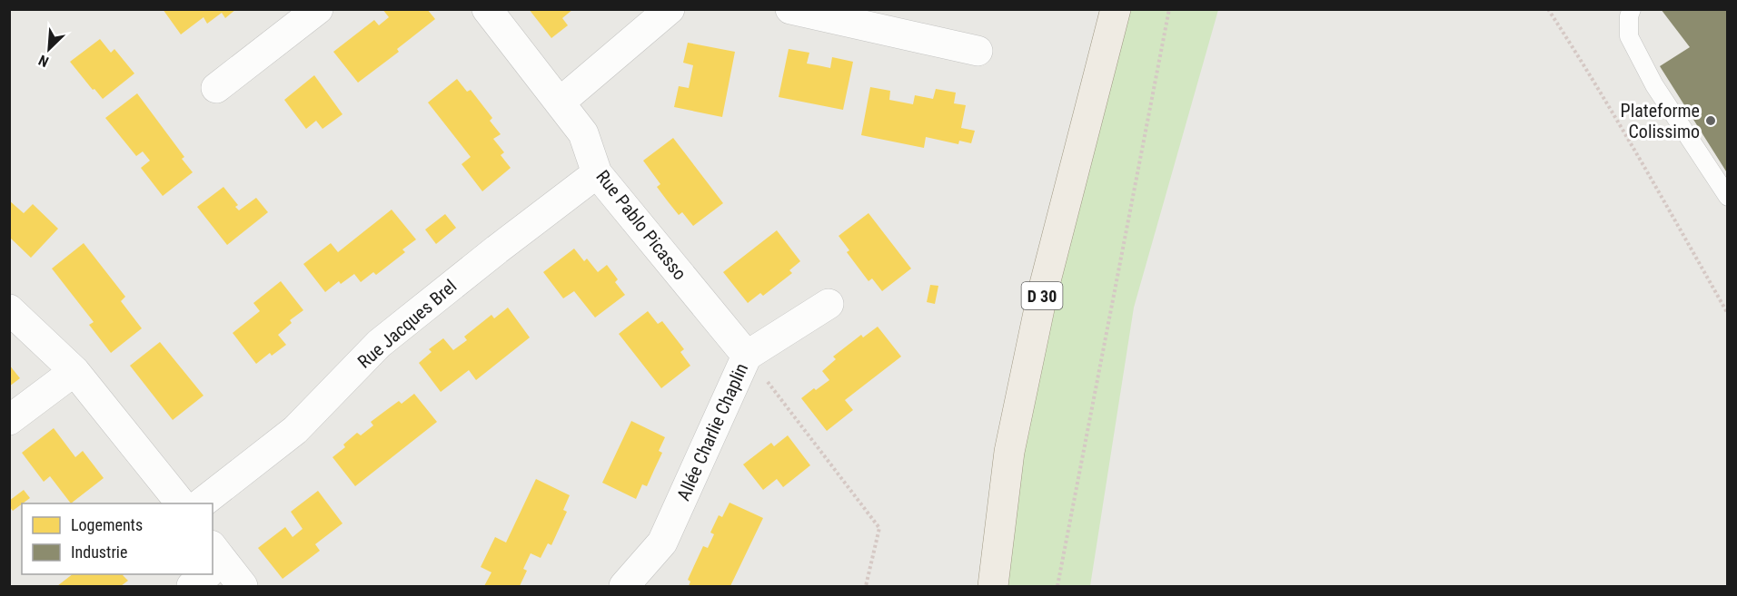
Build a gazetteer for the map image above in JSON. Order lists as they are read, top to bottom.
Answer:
{
  "streets": {
    "main road": ["D 30"],
    "street": ["Rue Pablo Picasso", "Rue Jacques Brel", "Allée Charlie Chaplin"]
  },
  "crossings": [
    ["Rue Pablo Picasso", "Rue Jacques Brel"],
    ["Rue Pablo Picasso", "Allée Charlie Chaplin"]
  ],
  "places": ["Plateforme Colissimo"],
  "legend": ["Logements", "Industrie"],
  "north": "bottom left"
}
